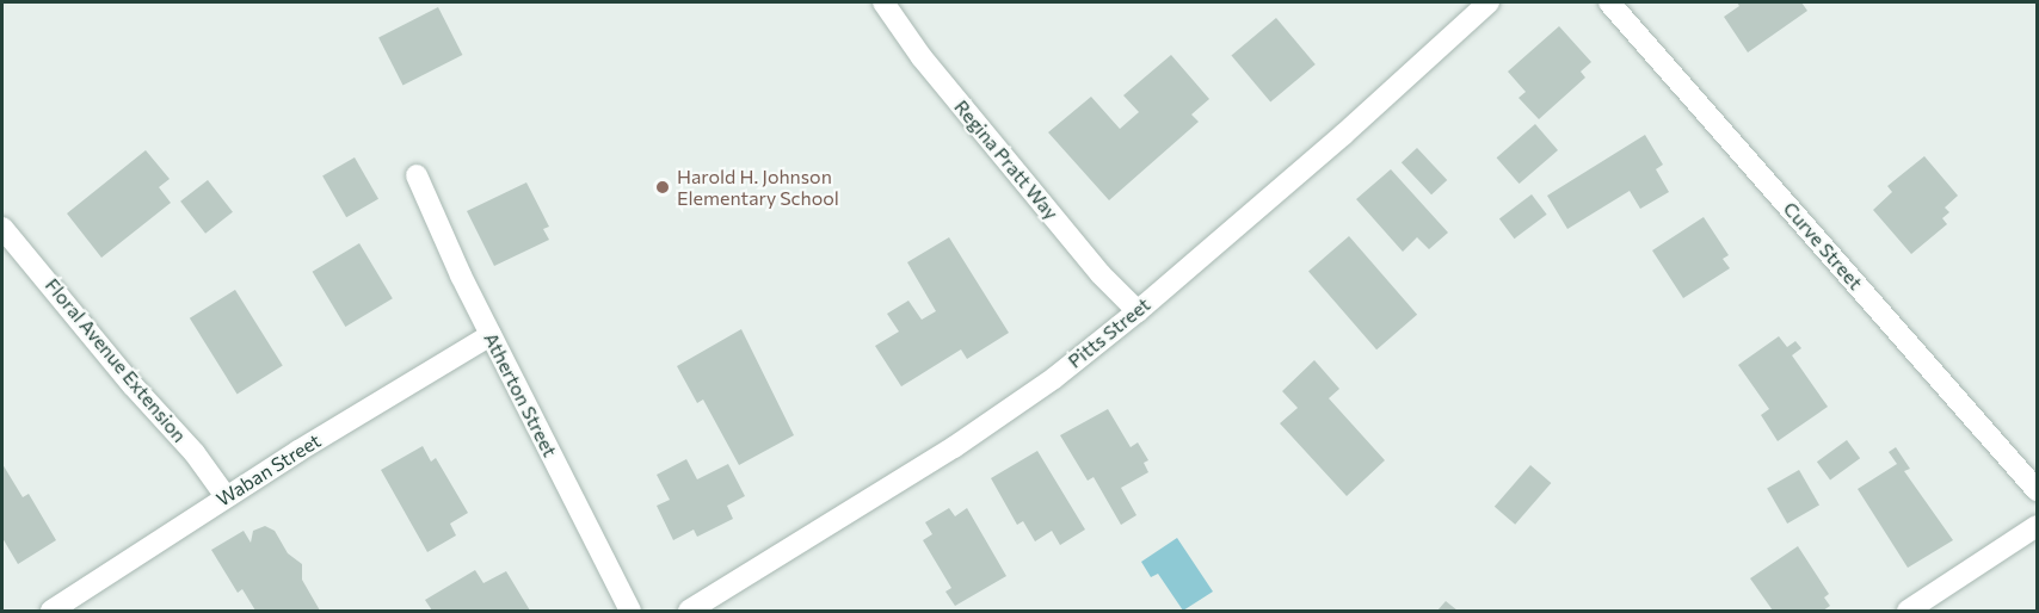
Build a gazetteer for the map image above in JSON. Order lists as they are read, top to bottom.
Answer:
{
  "streets": {
    "street": [
      "Regina Pratt Way",
      "Curve Street",
      "Pitts Street",
      "Floral Avenue Extension",
      "Atherton Street",
      "Waban Street"
    ]
  },
  "crossings": [
    ["Regina Pratt Way", "Pitts Street"],
    ["Floral Avenue Extension", "Waban Street"],
    ["Atherton Street", "Waban Street"]
  ],
  "places": ["Harold H. Johnson Elementary School"]
}
